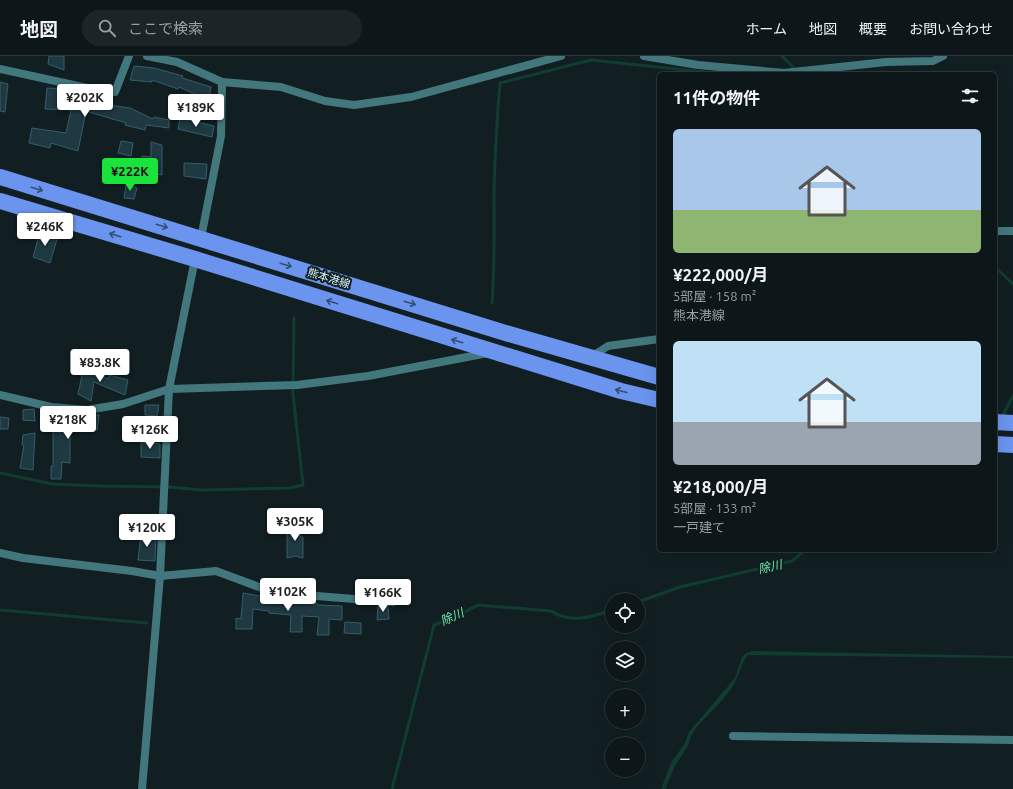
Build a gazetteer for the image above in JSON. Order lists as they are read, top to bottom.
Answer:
{
  "streets": {
    "main road": ["熊本港線"]
  },
  "water": ["除川"],
  "page": {
    "header": "地図",
    "search": "ここで検索",
    "nav": [
      "ホーム",
      "地図",
      "概要",
      "お問い合わせ"
    ],
    "heading": "11件の物件",
    "price": [
      "¥202K",
      "¥189K",
      "¥222K",
      "¥246K",
      "¥83.8K",
      "¥218K",
      "¥126K",
      "¥305K",
      "¥120K",
      "¥102K",
      "¥166K"
    ],
    "list": [
      {
        "name": "¥222,000/月",
        "note": "5部屋 · 158 m² · 熊本港線"
      },
      {
        "name": "¥218,000/月",
        "note": "5部屋 · 133 m² · 一戸建て"
      }
    ],
    "map_buttons": ["+", "−"]
  }
}
